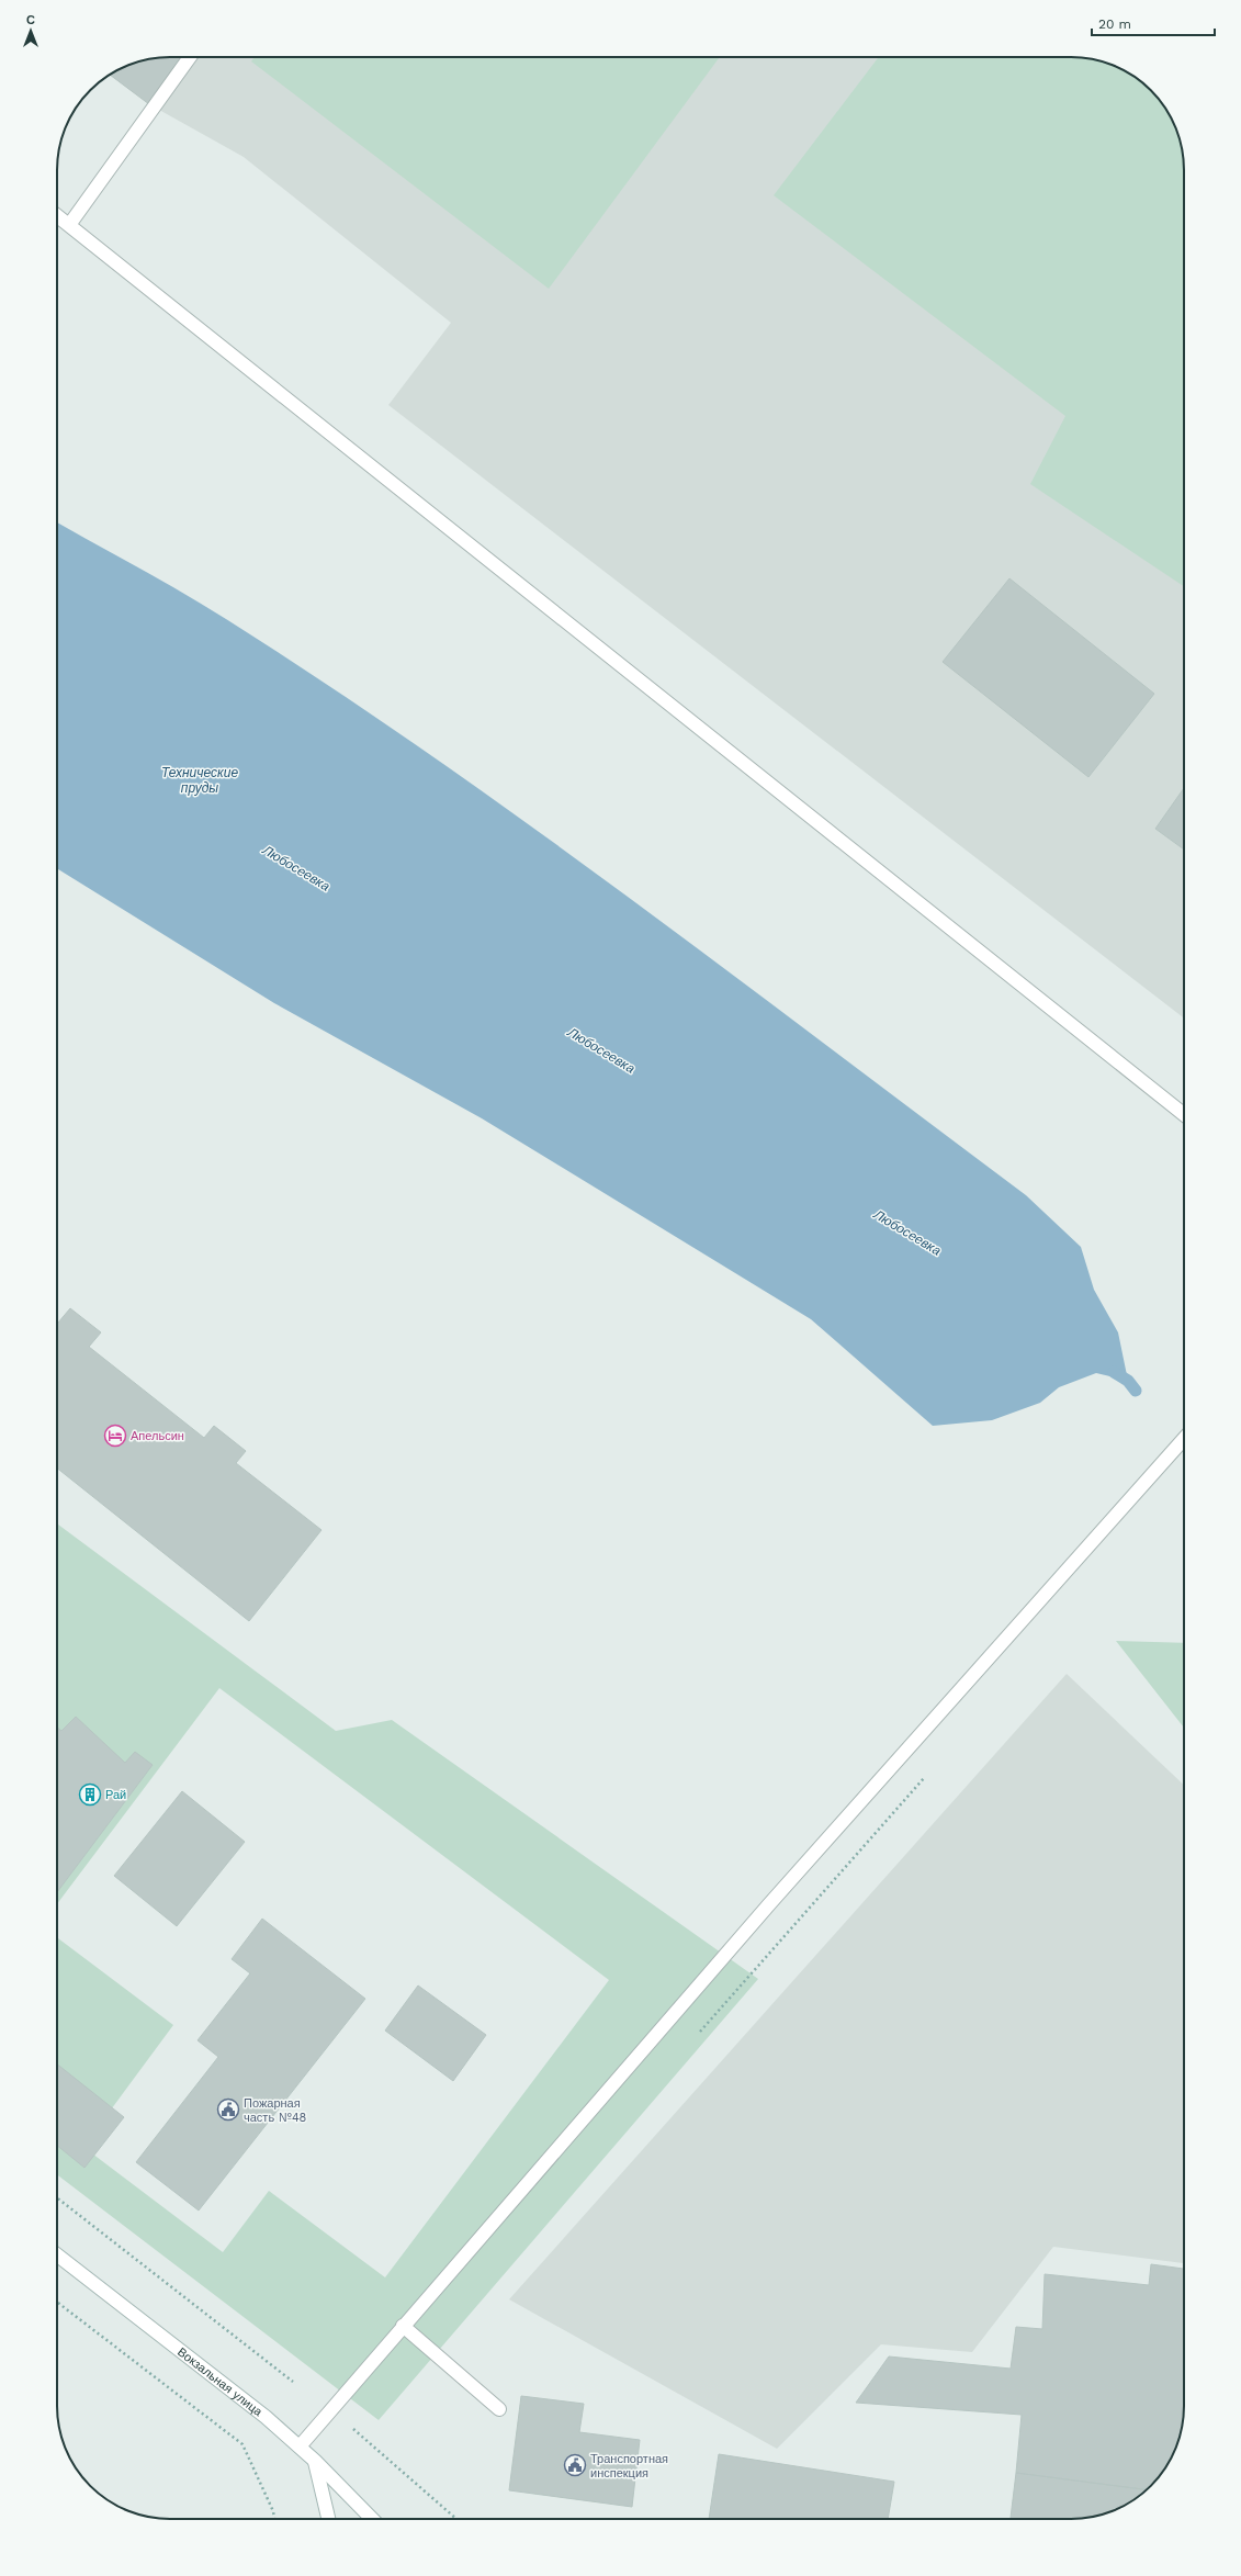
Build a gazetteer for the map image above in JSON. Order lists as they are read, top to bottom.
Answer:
{
  "streets": {
    "street": ["Вокзальная улица"]
  },
  "water": ["Технические пруды", "Любосеевка"],
  "places": {
    "hotel": ["Апельсин"],
    "building": ["Рай"],
    "public building": ["Пожарная часть №48", "Транспортная инспекция"]
  },
  "scale_bar": "20 m",
  "north": "top"
}
